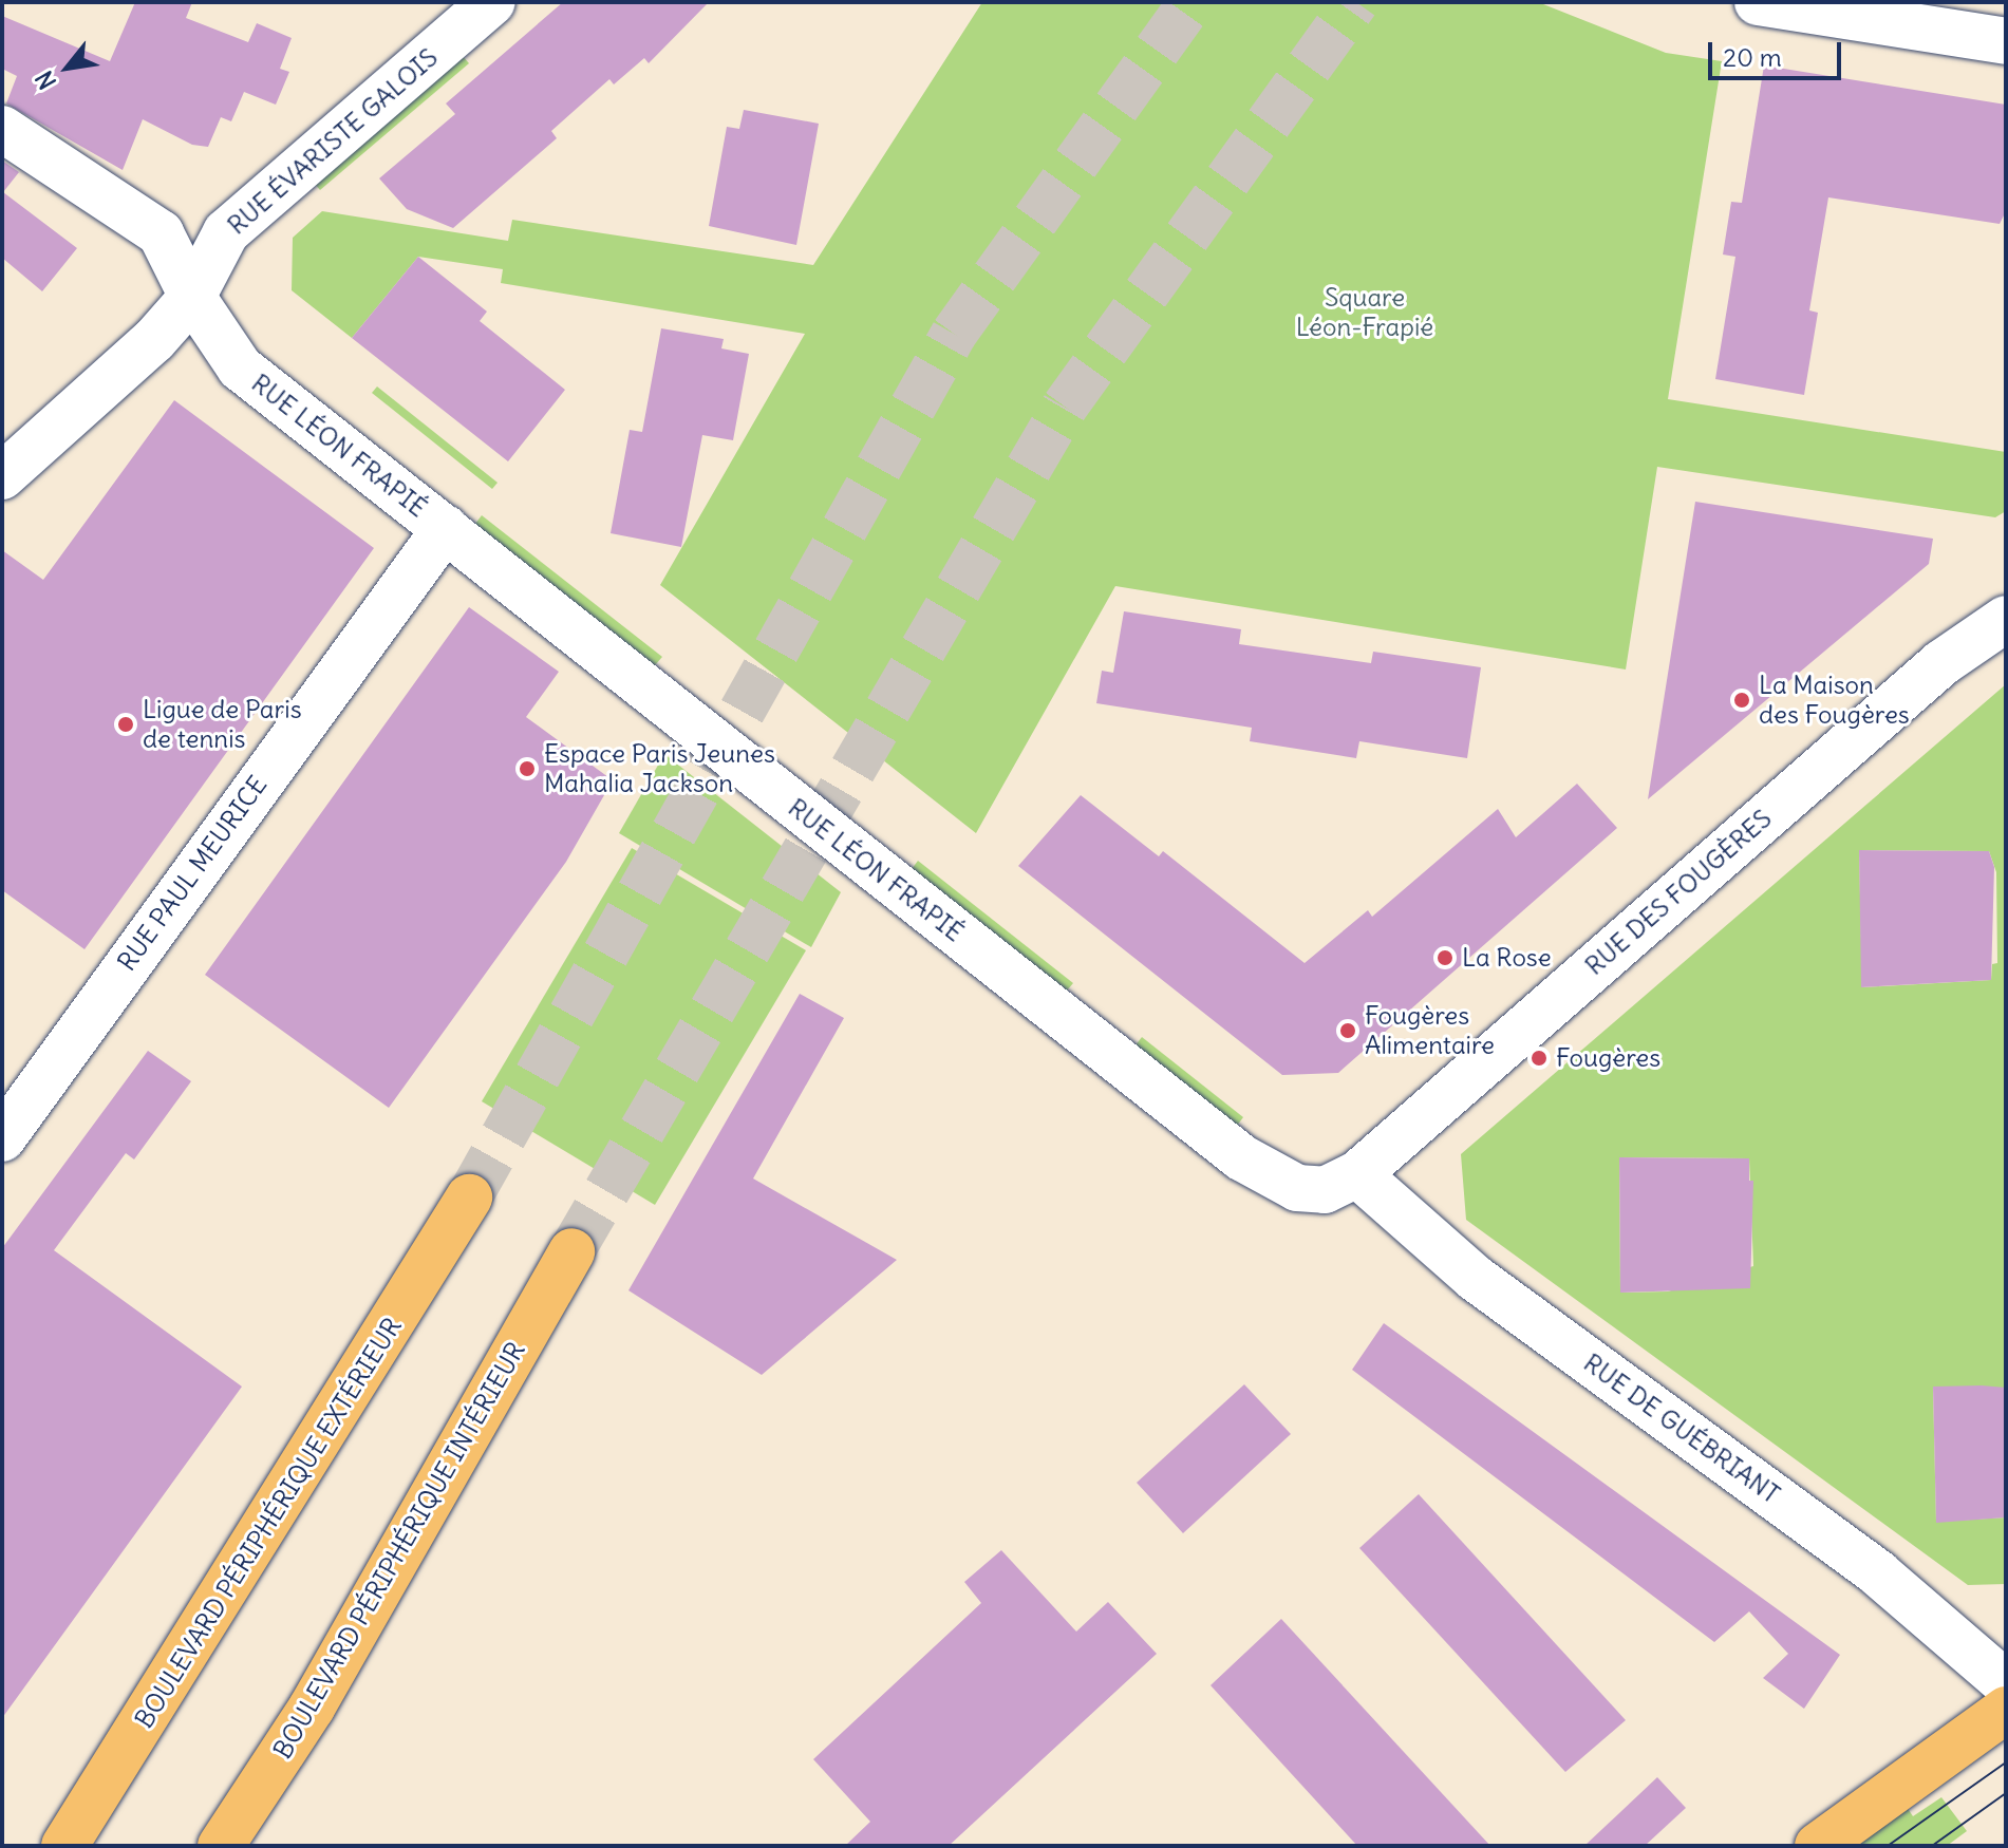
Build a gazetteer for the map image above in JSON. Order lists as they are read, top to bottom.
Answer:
{
  "streets": {
    "main road": ["BOULEVARD PÉRIPHÉRIQUE EXTÉRIEUR", "BOULEVARD PÉRIPHÉRIQUE INTÉRIEUR"],
    "street": [
      "RUE ÉVARISTE GALOIS",
      "RUE LÉON FRAPIÉ",
      "RUE PAUL MEURICE",
      "RUE DES FOUGÈRES",
      "RUE DE GUÉBRIANT"
    ]
  },
  "crossings": [
    ["RUE ÉVARISTE GALOIS", "RUE LÉON FRAPIÉ"],
    ["RUE LÉON FRAPIÉ", "RUE PAUL MEURICE"],
    ["RUE LÉON FRAPIÉ", "RUE DES FOUGÈRES"],
    ["RUE LÉON FRAPIÉ", "RUE DE GUÉBRIANT"],
    ["RUE DES FOUGÈRES", "RUE DE GUÉBRIANT"]
  ],
  "parks": ["Square Léon-Frapié"],
  "places": [
    "La Maison des Fougères",
    "Ligue de Paris de tennis",
    "Espace Paris Jeunes Mahalia Jackson",
    "La Rose",
    "Fougères Alimentaire",
    "Fougères"
  ],
  "scale_bar": "20 m",
  "north": "bottom left"
}
